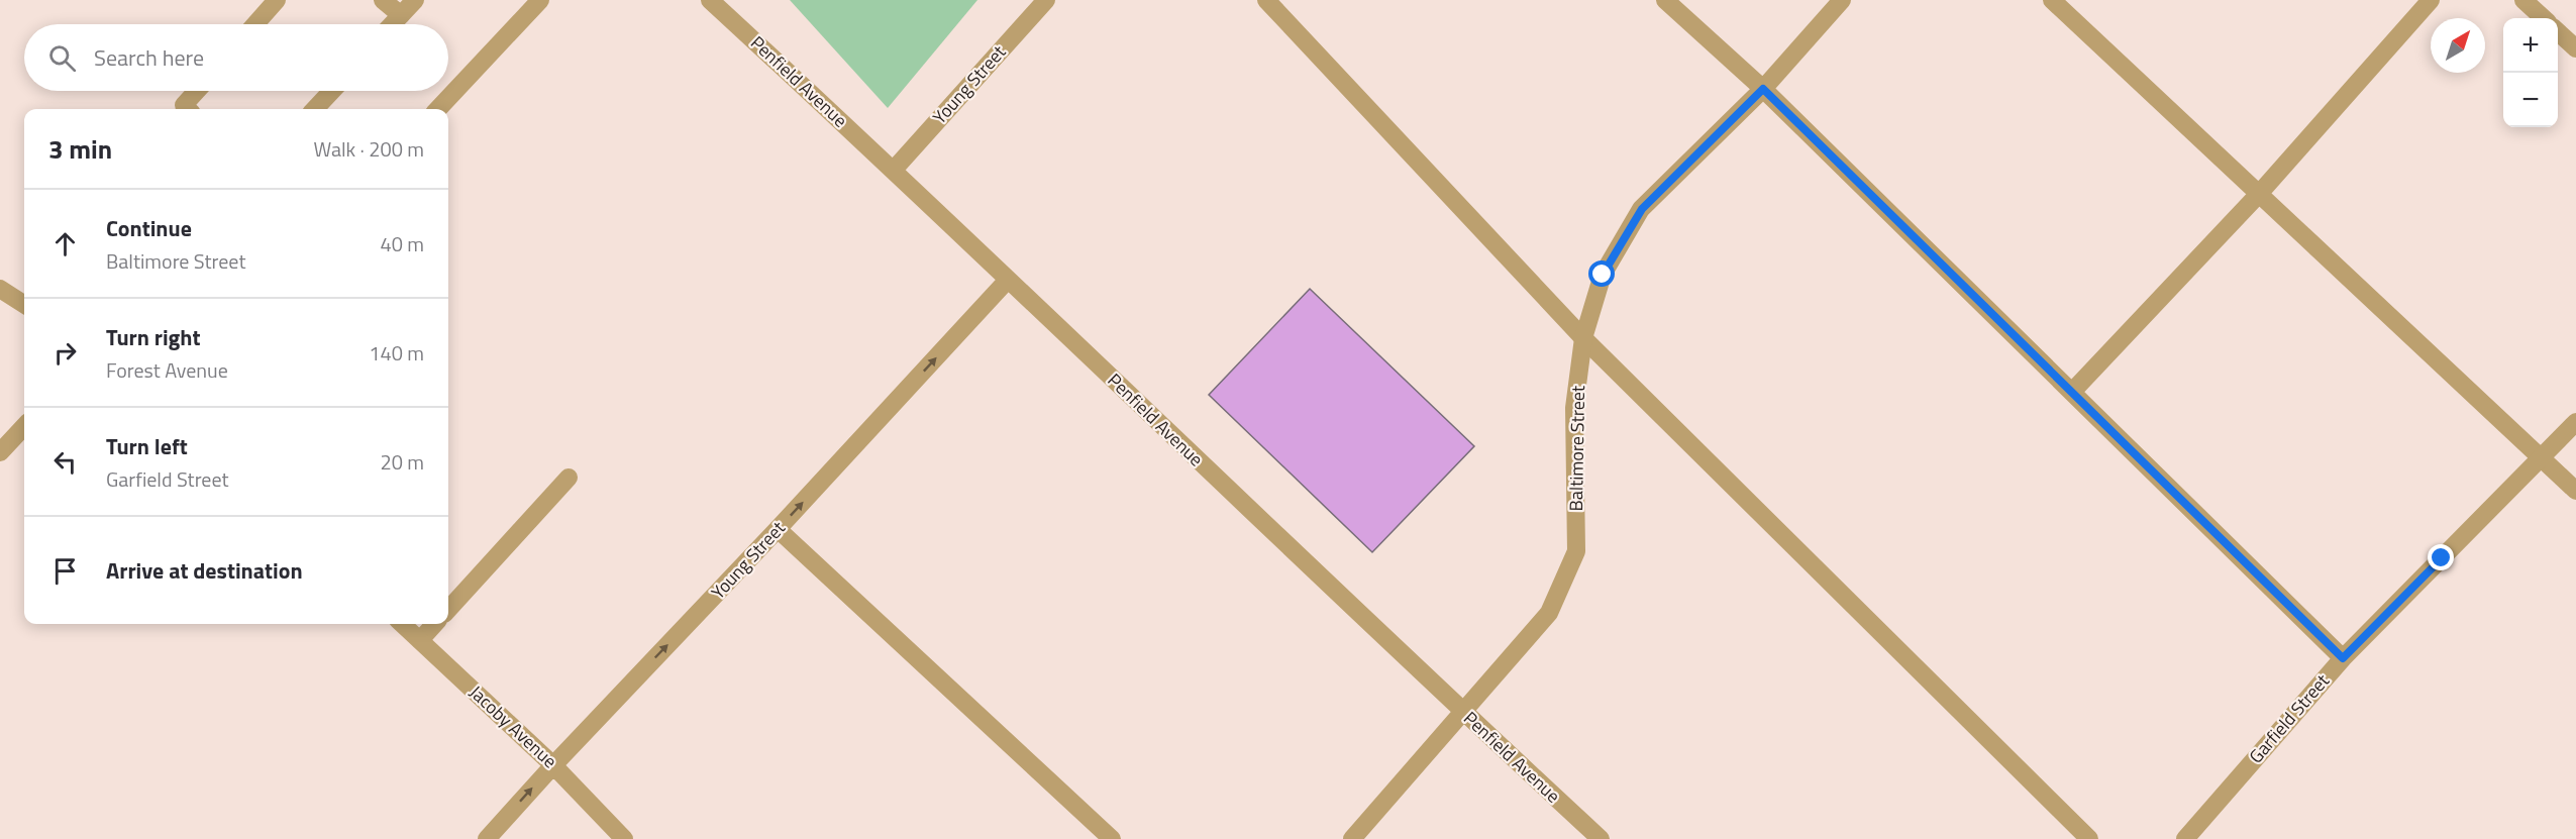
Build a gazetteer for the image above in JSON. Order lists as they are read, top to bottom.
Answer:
{
  "streets": {
    "street": [
      "Penfield Avenue",
      "Young Street",
      "Baltimore Street",
      "Garfield Street",
      "Jacoby Avenue"
    ]
  },
  "crossings": [
    ["Penfield Avenue", "Young Street"],
    ["Penfield Avenue", "Baltimore Street"],
    ["Young Street", "Jacoby Avenue"]
  ],
  "one_way": ["Young Street"],
  "north": "top right",
  "page": {
    "map_buttons": ["+", "−"],
    "search": "Search here",
    "heading": ["3 min", "Walk · 200 m"],
    "list": [
      ["Continue", "Baltimore Street", "40 m"],
      ["Turn right", "Forest Avenue", "140 m"],
      ["Turn left", "Garfield Street", "20 m"],
      "Arrive at destination"
    ]
  }
}
